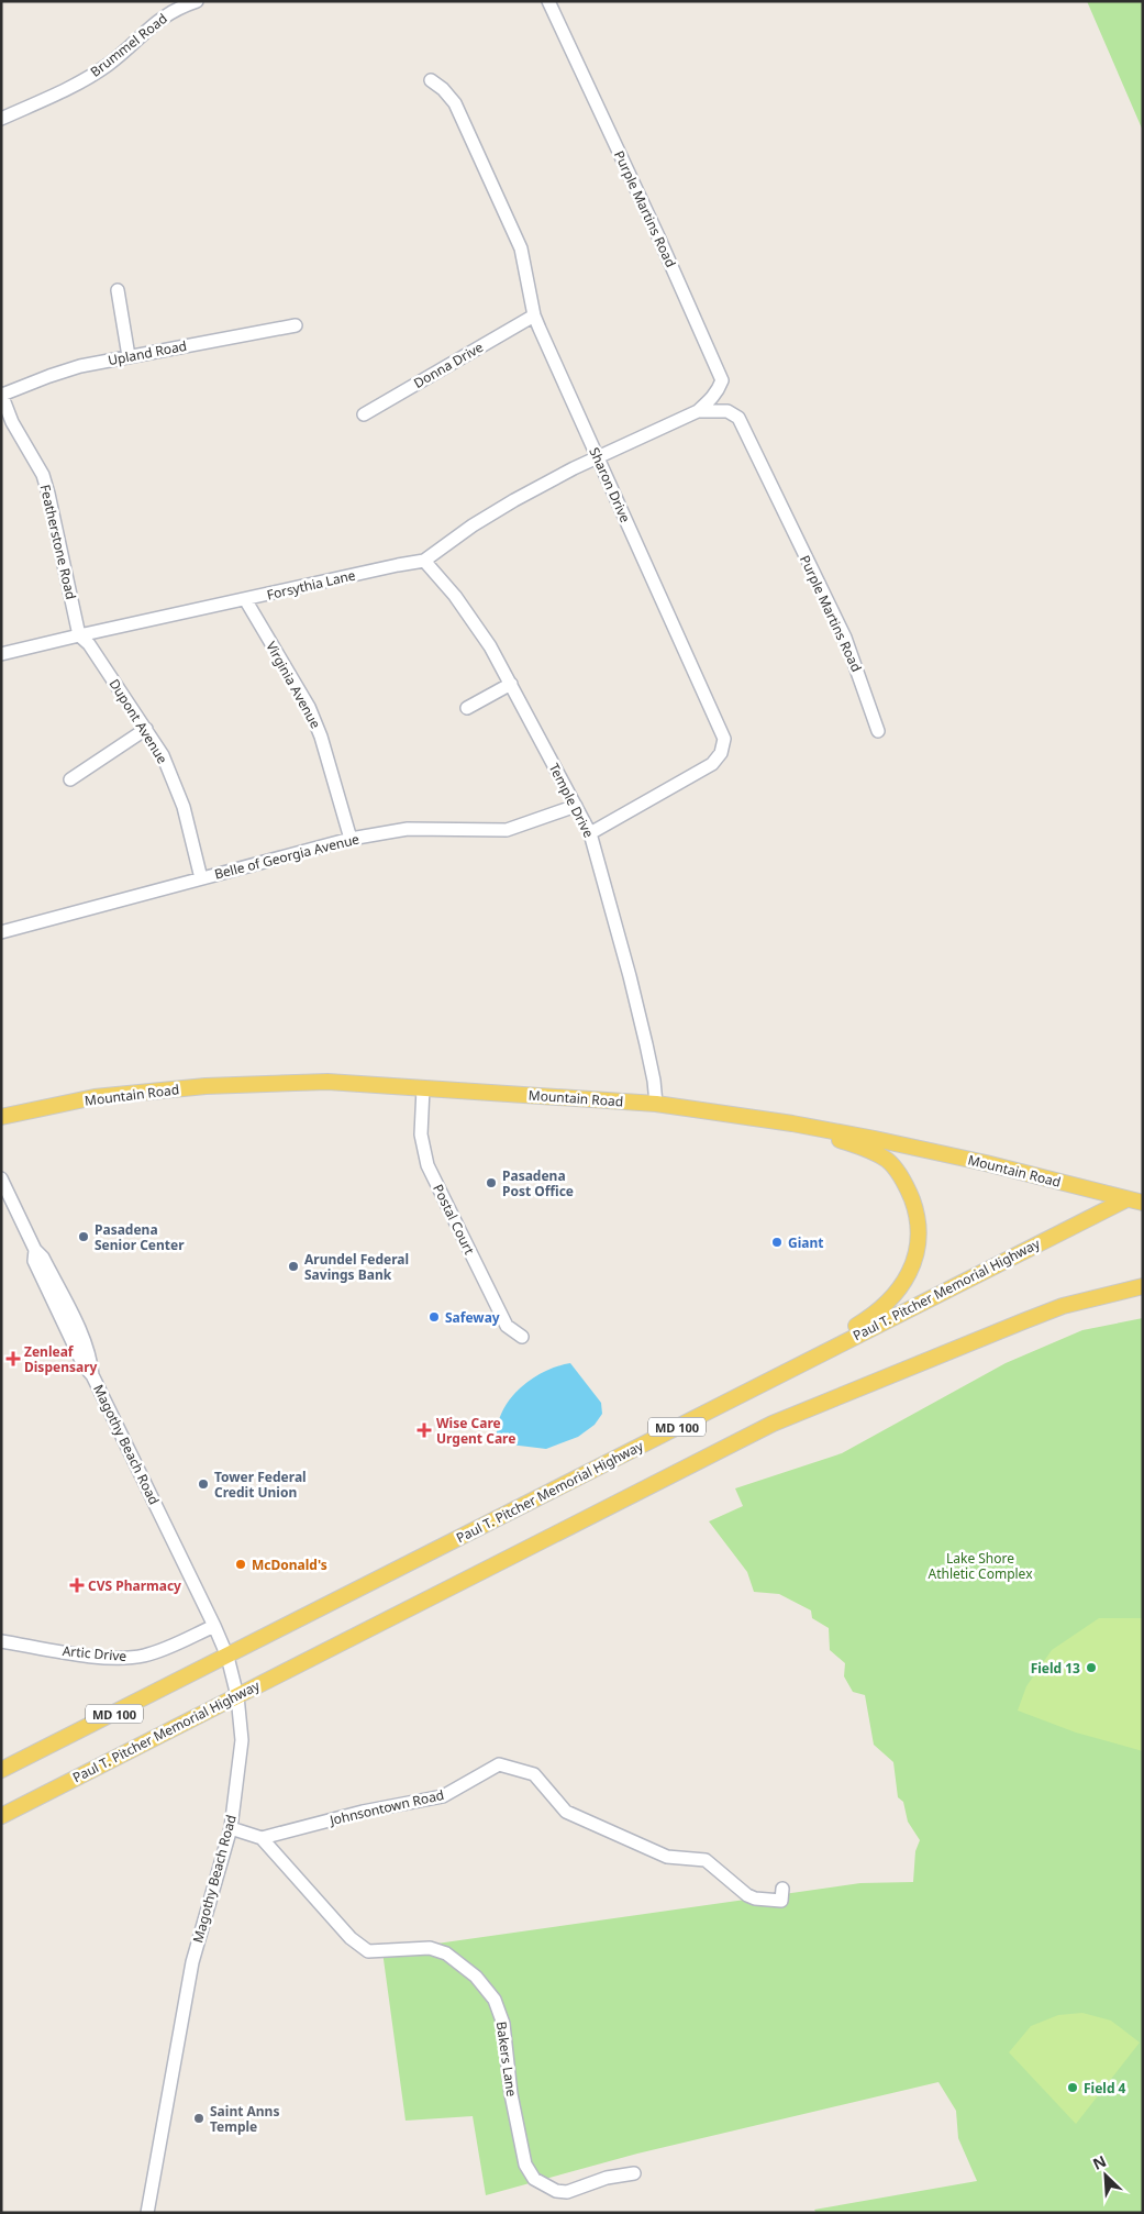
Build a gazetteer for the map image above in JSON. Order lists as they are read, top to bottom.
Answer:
{
  "streets": {
    "main road": ["Mountain Road", "Paul T. Pitcher Memorial Highway", "MD 100"],
    "street": [
      "Brummel Road",
      "Purple Martins Road",
      "Upland Road",
      "Donna Drive",
      "Sharon Drive",
      "Featherstone Road",
      "Forsythia Lane",
      "Virginia Avenue",
      "Dupont Avenue",
      "Temple Drive",
      "Belle of Georgia Avenue",
      "Postal Court",
      "Magothy Beach Road",
      "Artic Drive",
      "Johnsontown Road",
      "Bakers Lane"
    ]
  },
  "crossings": [
    ["Purple Martins Road", "Sharon Drive"],
    ["Purple Martins Road", "Forsythia Lane"],
    ["Upland Road", "Featherstone Road"],
    ["Donna Drive", "Sharon Drive"],
    ["Sharon Drive", "Forsythia Lane"],
    ["Sharon Drive", "Temple Drive"],
    ["Featherstone Road", "Forsythia Lane"],
    ["Featherstone Road", "Dupont Avenue"],
    ["Forsythia Lane", "Virginia Avenue"],
    ["Forsythia Lane", "Dupont Avenue"],
    ["Forsythia Lane", "Temple Drive"],
    ["Virginia Avenue", "Belle of Georgia Avenue"],
    ["Dupont Avenue", "Belle of Georgia Avenue"],
    ["Temple Drive", "Belle of Georgia Avenue"],
    ["Temple Drive", "Mountain Road"],
    ["Mountain Road", "Postal Court"],
    ["Mountain Road", "Paul T. Pitcher Memorial Highway"],
    ["Paul T. Pitcher Memorial Highway", "Magothy Beach Road"],
    ["Magothy Beach Road", "Artic Drive"],
    ["Johnsontown Road", "Bakers Lane"]
  ],
  "parks": ["Lake Shore Athletic Complex"],
  "places": {
    "other": [
      "Pasadena Post Office",
      "Pasadena Senior Center",
      "Giant",
      "Arundel Federal Savings Bank",
      "Safeway",
      "Tower Federal Credit Union",
      "McDonald's",
      "Field 13",
      "Field 4",
      "Saint Anns Temple"
    ],
    "health": ["Zenleaf Dispensary", "Wise Care Urgent Care", "CVS Pharmacy"]
  },
  "north": "top left"
}
